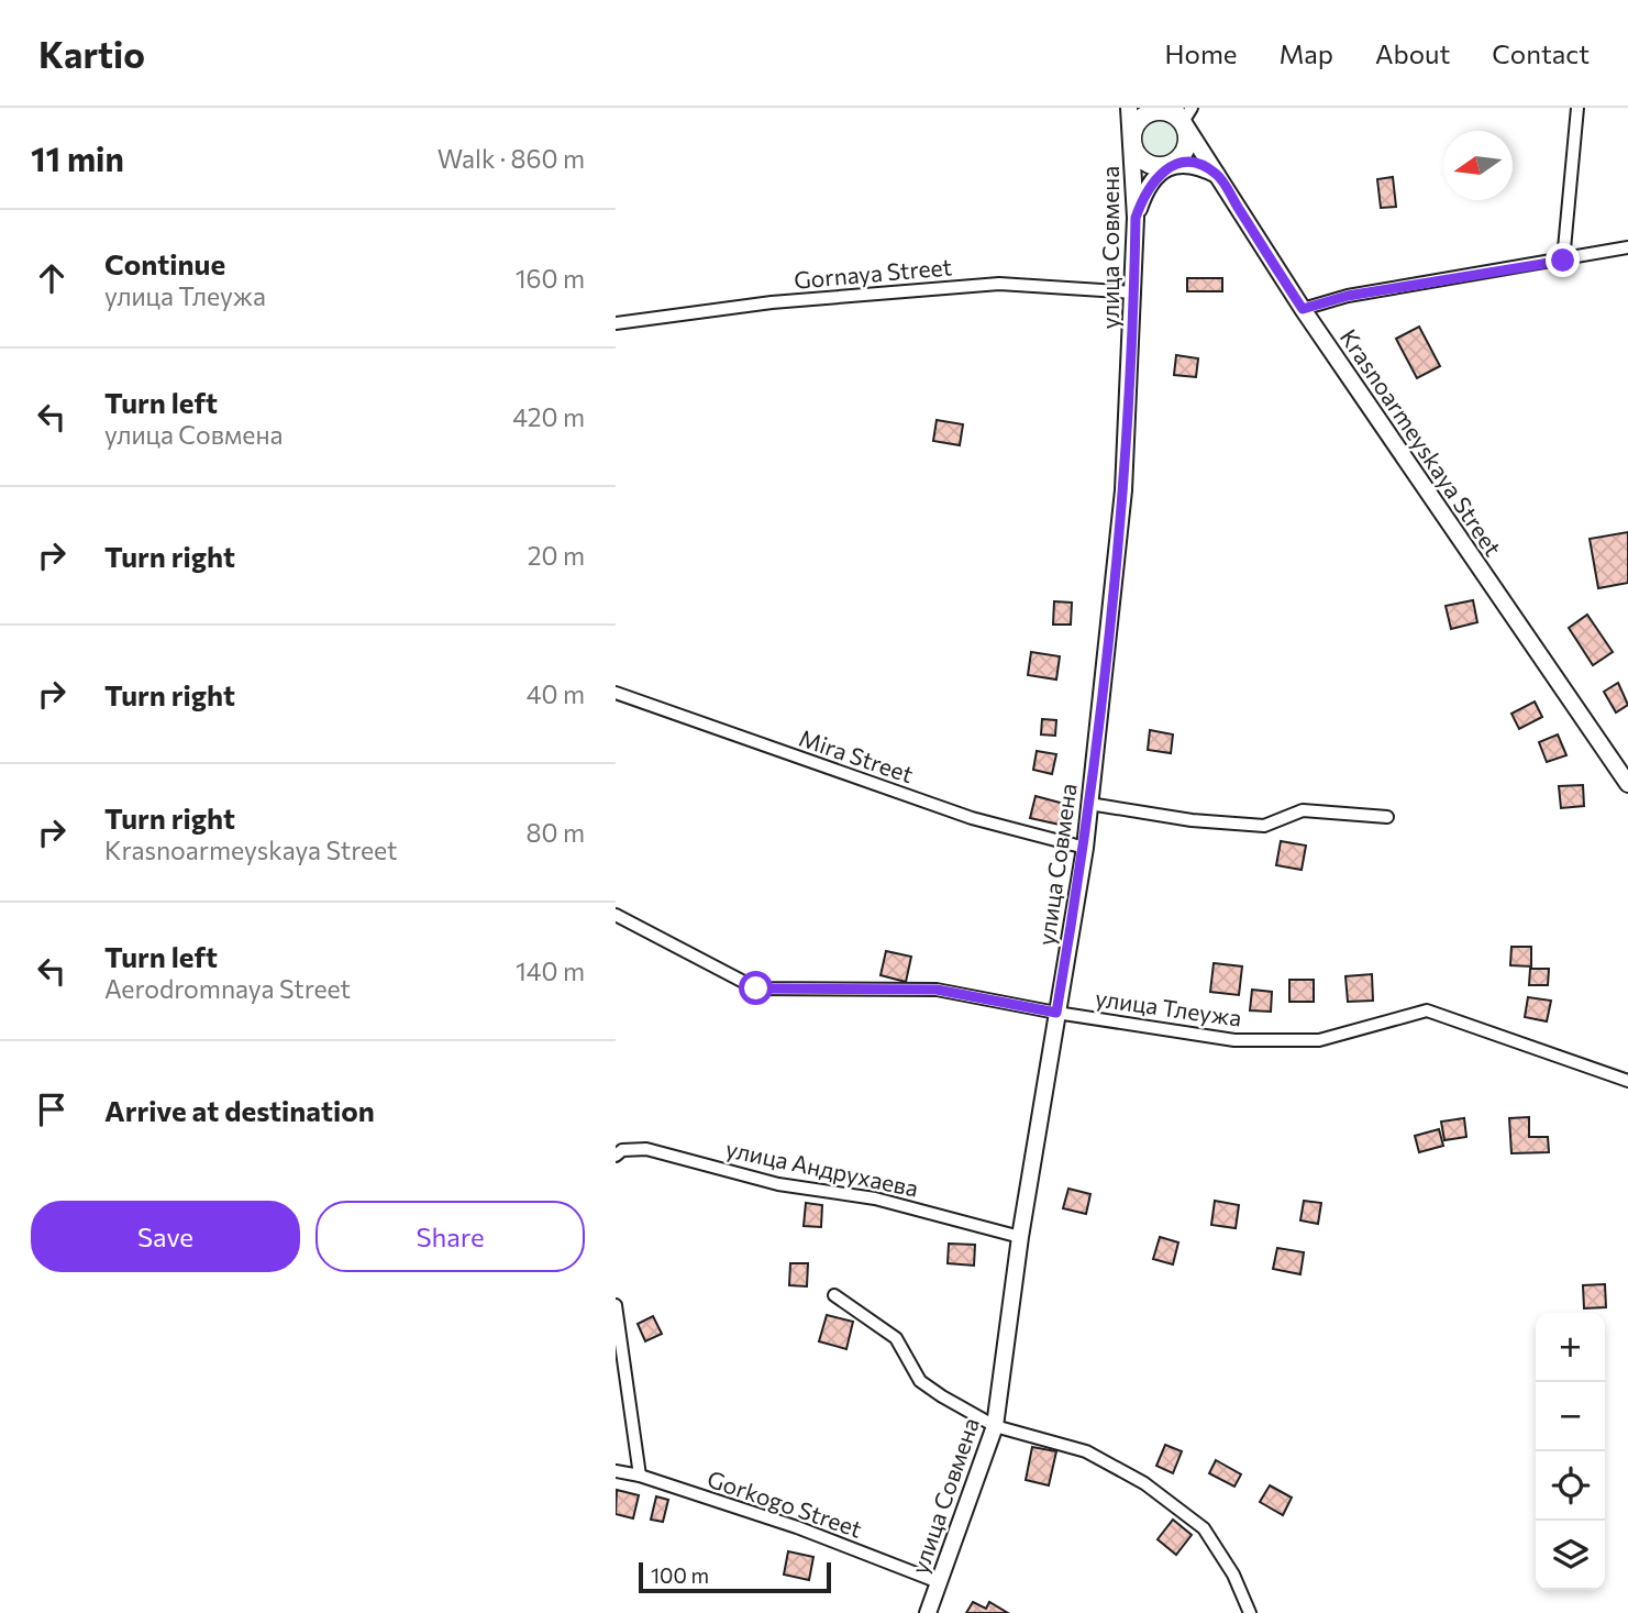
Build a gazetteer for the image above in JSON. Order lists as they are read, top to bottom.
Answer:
{
  "streets": {
    "street": [
      "улица Совмена",
      "Gornaya Street",
      "Krasnoarmeyskaya Street",
      "Mira Street",
      "улица Тлеужа",
      "улица Андрухаева",
      "Gorkogo Street"
    ]
  },
  "crossings": [
    ["улица Совмена", "Gornaya Street"],
    ["улица Совмена", "Krasnoarmeyskaya Street"],
    ["улица Совмена", "Mira Street"],
    ["улица Совмена", "улица Тлеужа"],
    ["улица Совмена", "улица Андрухаева"],
    ["улица Совмена", "Gorkogo Street"]
  ],
  "scale_bar": "100 m",
  "north": "left",
  "page": {
    "header": "Kartio",
    "nav": [
      "Home",
      "Map",
      "About",
      "Contact"
    ],
    "heading": ["11 min", "Walk · 860 m"],
    "list": [
      ["Continue", "улица Тлеужа", "160 m"],
      ["Turn left", "улица Совмена", "420 m"],
      ["Turn right", "20 m"],
      ["Turn right", "40 m"],
      ["Turn right", "Krasnoarmeyskaya Street", "80 m"],
      ["Turn left", "Aerodromnaya Street", "140 m"],
      "Arrive at destination"
    ],
    "buttons": ["Save", "Share"],
    "map_buttons": ["+", "−"],
    "scale": "100 m"
  }
}
